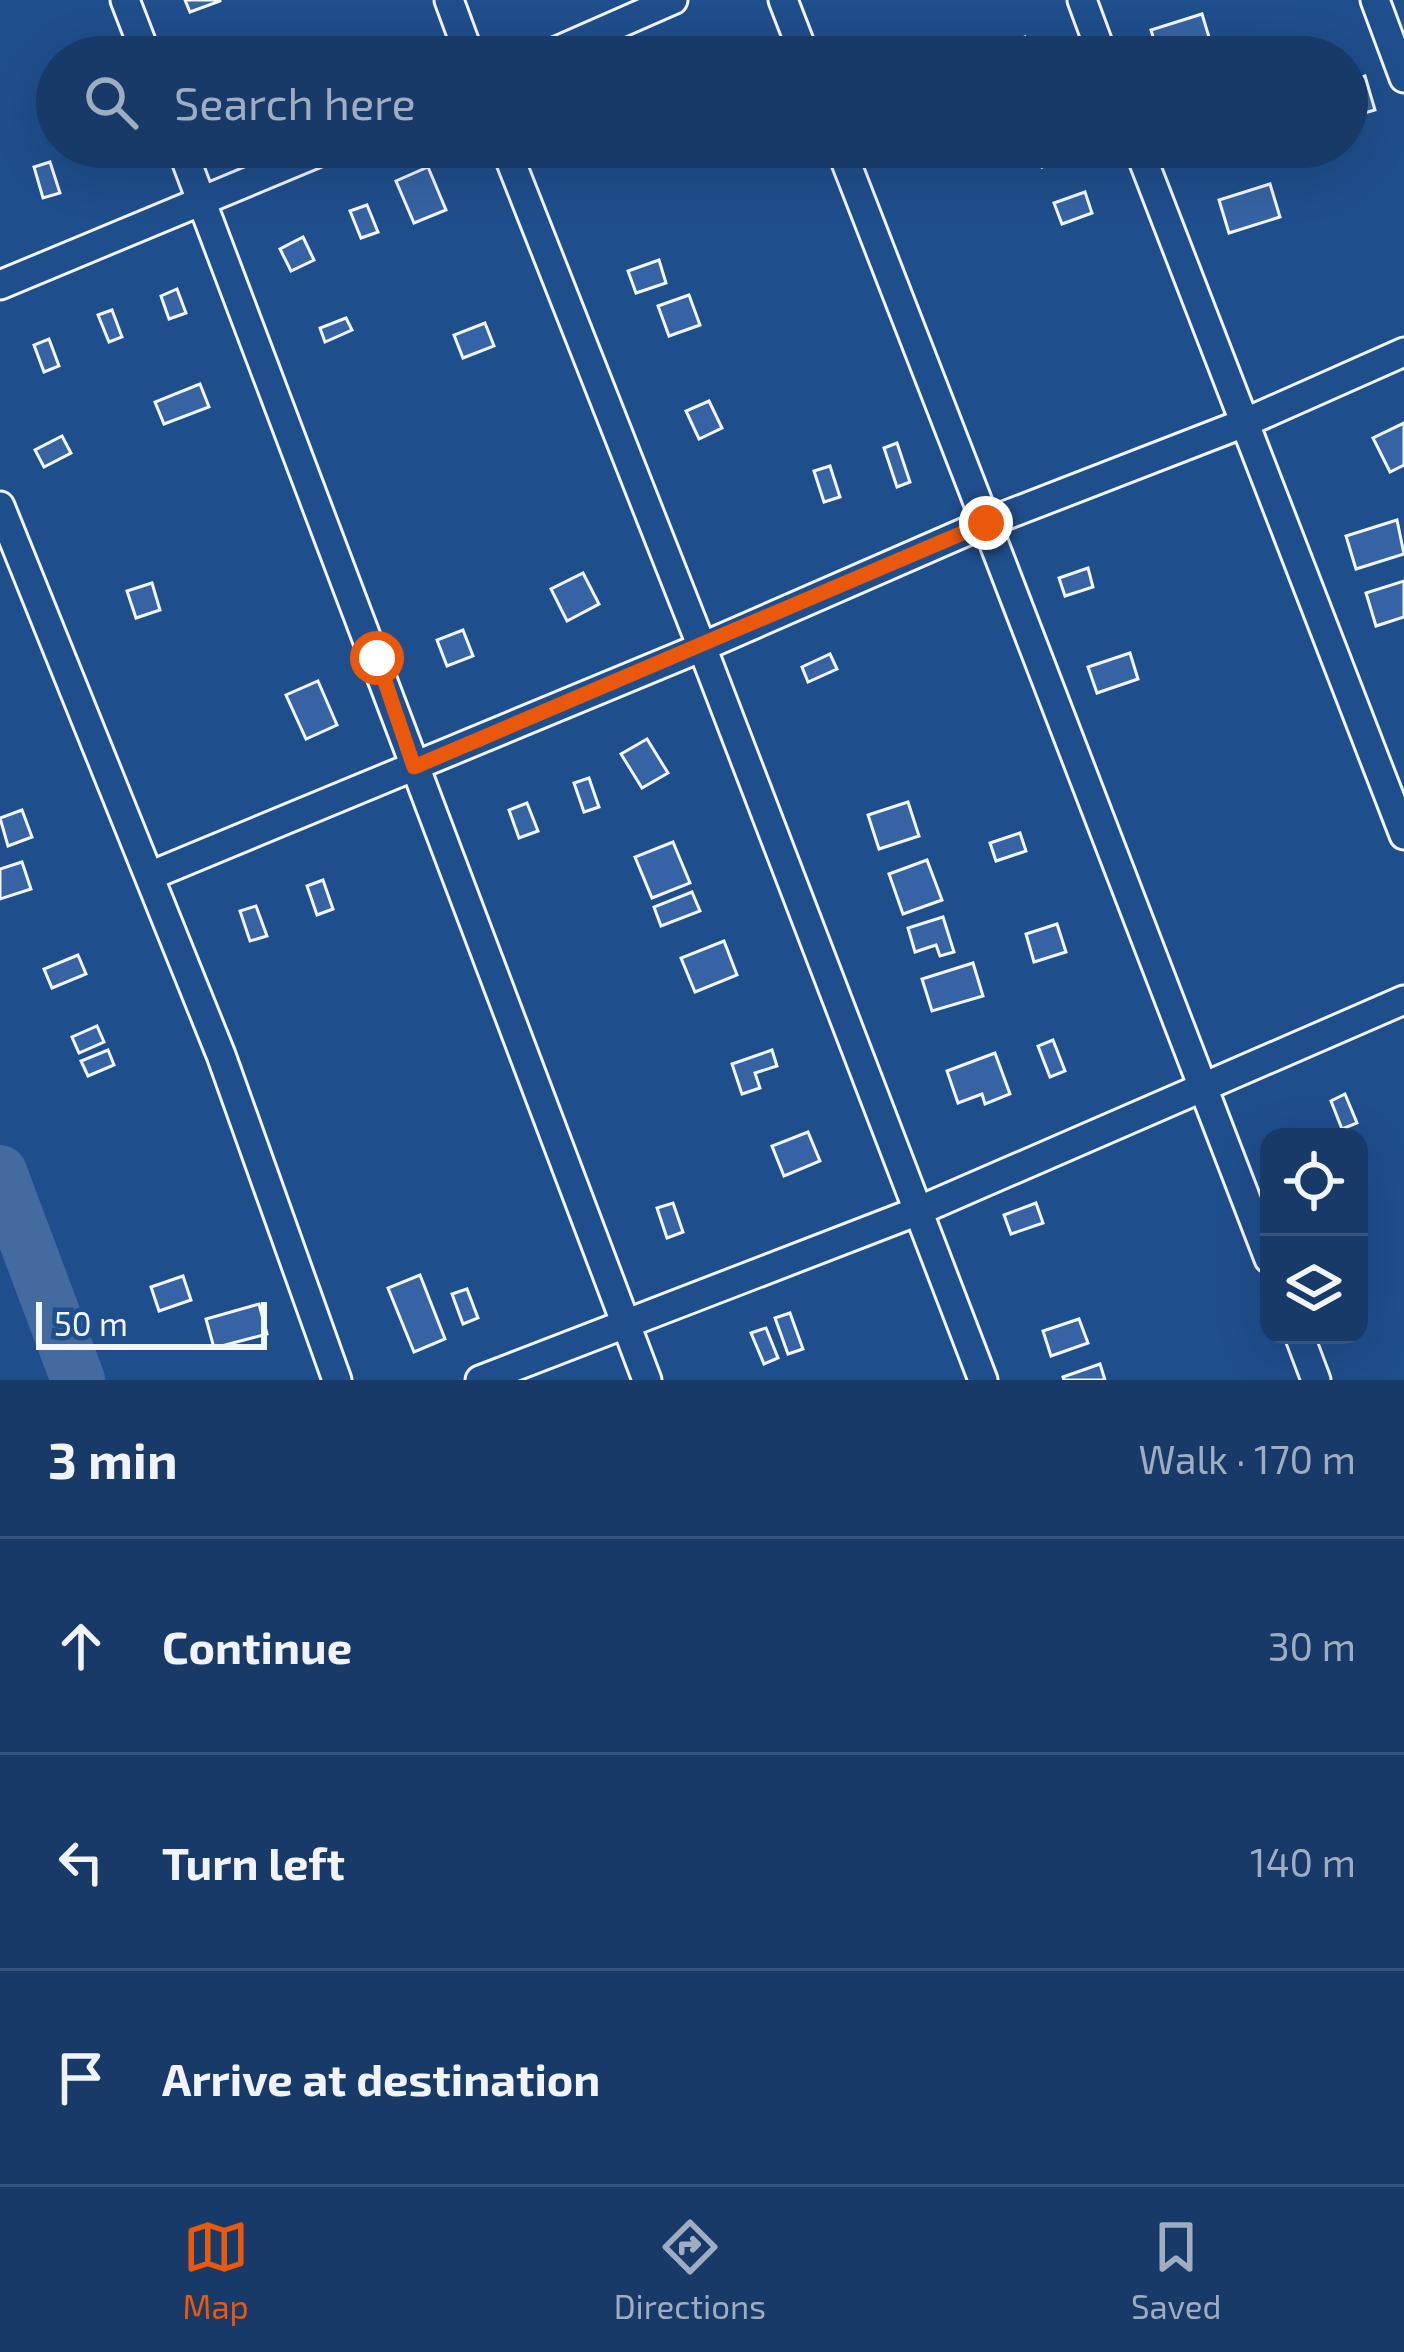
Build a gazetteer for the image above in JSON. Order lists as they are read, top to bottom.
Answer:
{
  "scale_bar": "50 m",
  "page": {
    "search": "Search here",
    "scale": "50 m",
    "heading": ["3 min", "Walk · 170 m"],
    "list": [
      ["Continue", "30 m"],
      ["Turn left", "140 m"],
      "Arrive at destination"
    ],
    "nav": ["Map", "Directions", "Saved"]
  }
}
